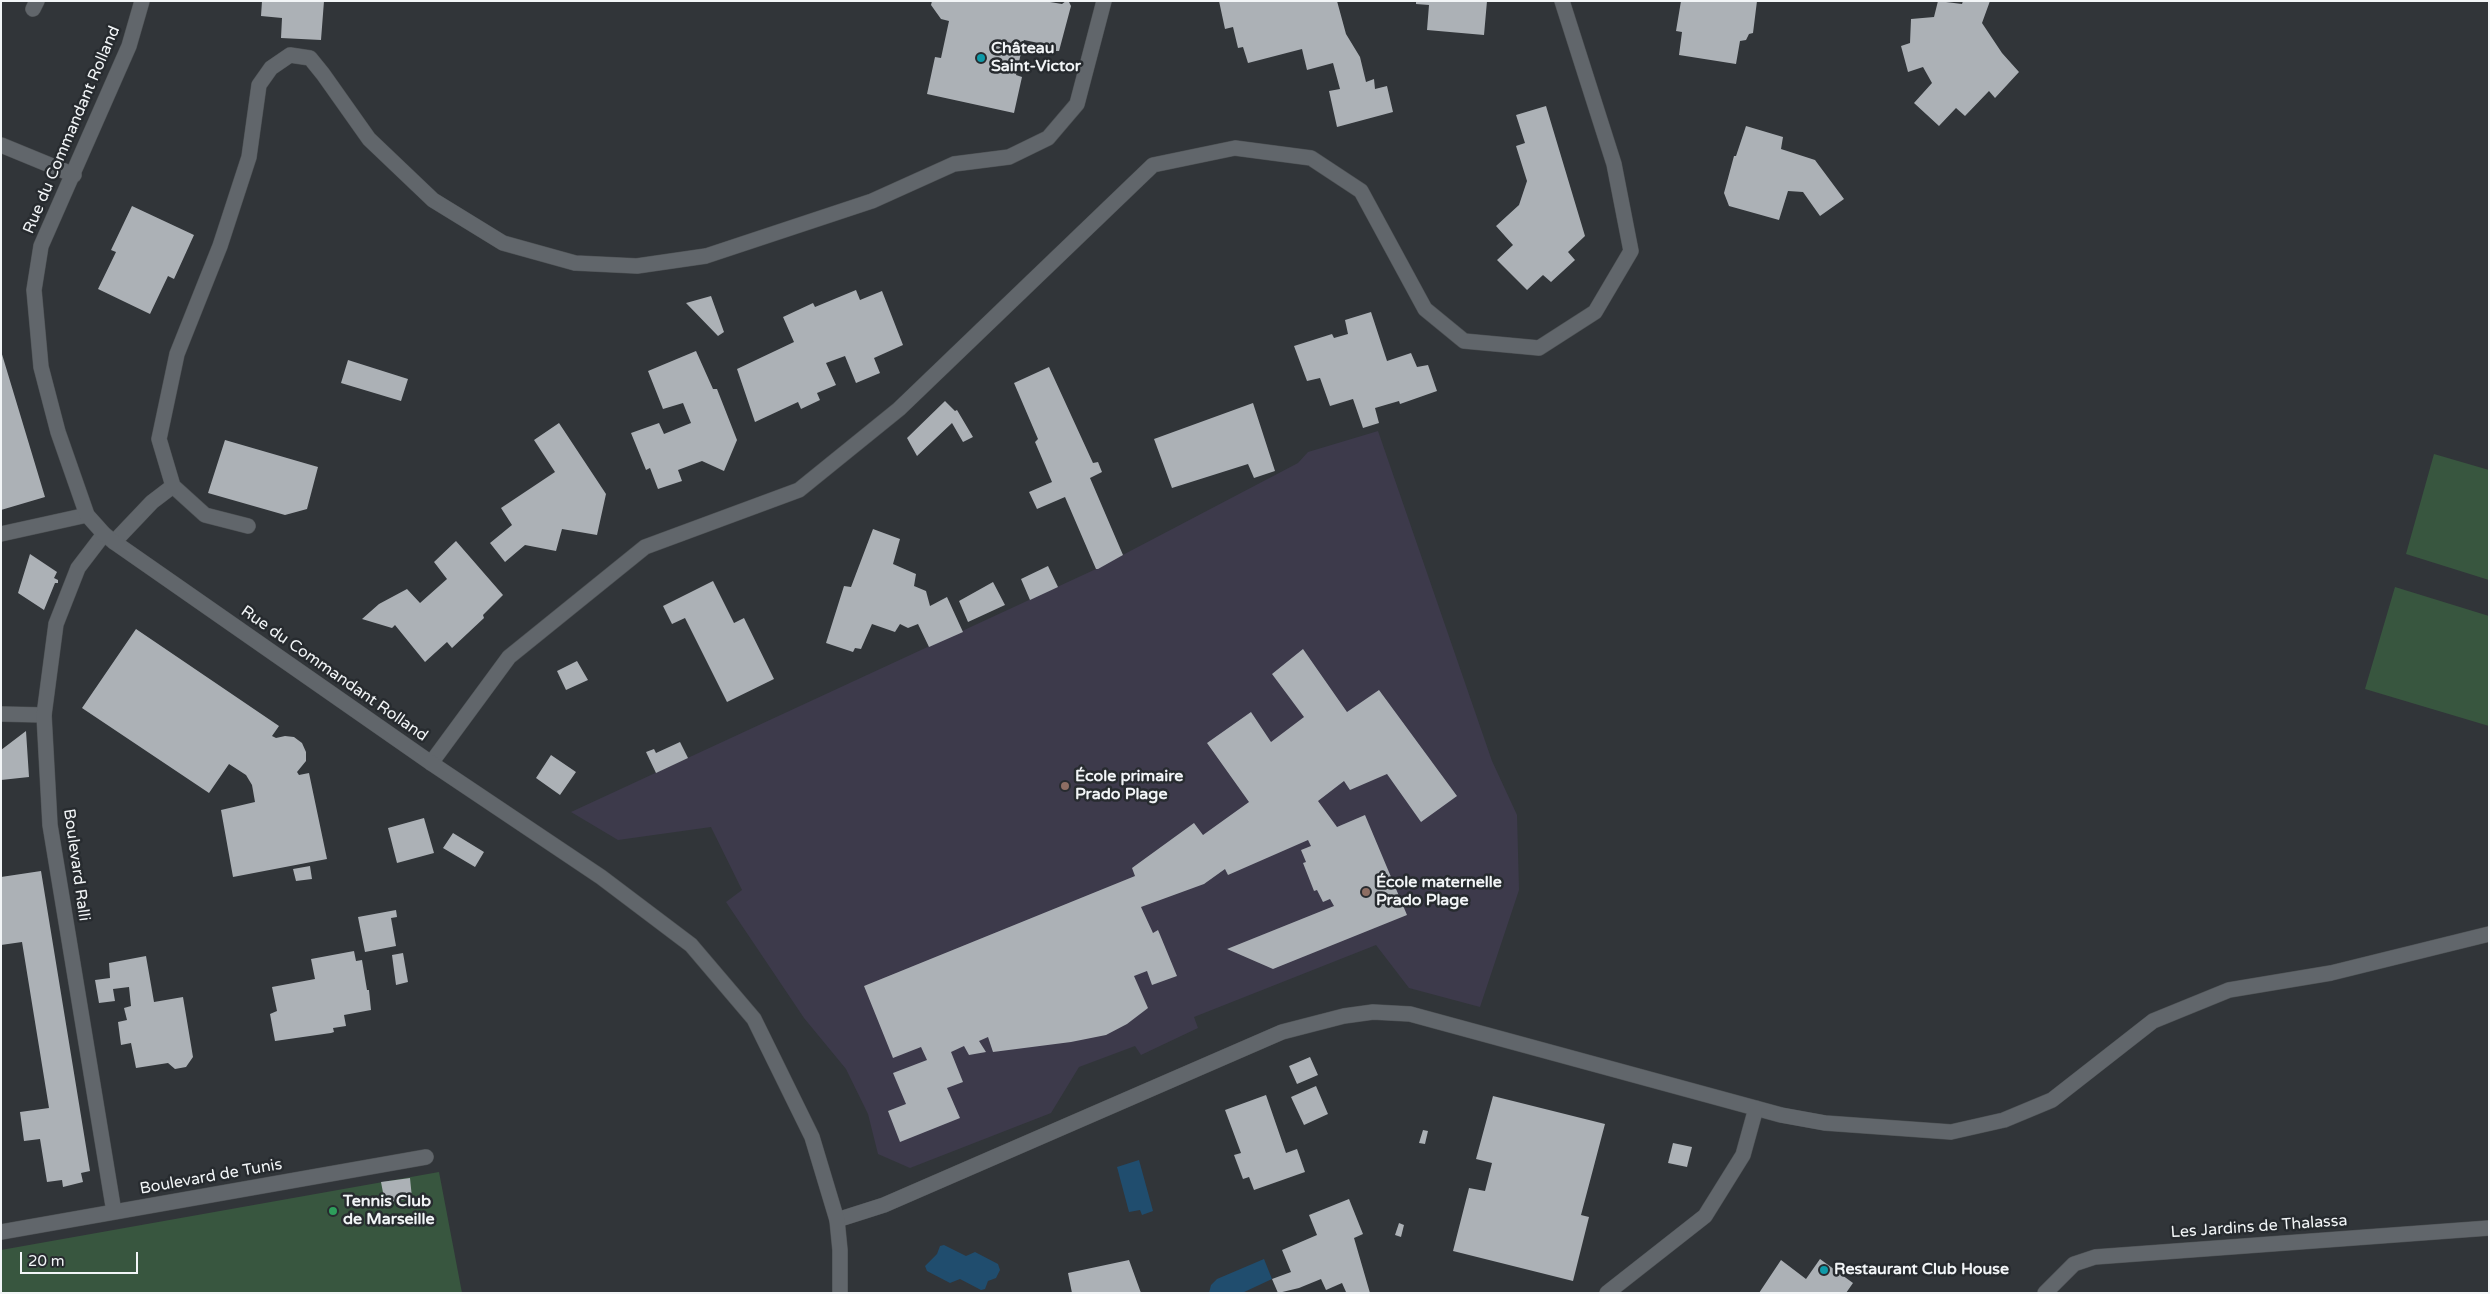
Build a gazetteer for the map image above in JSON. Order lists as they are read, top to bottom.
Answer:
{
  "streets": {
    "street": [
      "Rue du Commandant Rolland",
      "Boulevard Ralli",
      "Boulevard de Tunis",
      "Les Jardins de Thalassa"
    ]
  },
  "crossings": [
    ["Rue du Commandant Rolland", "Boulevard Ralli"],
    ["Boulevard Ralli", "Boulevard de Tunis"]
  ],
  "places": [
    "Château Saint-Victor",
    "École primaire Prado Plage",
    "École maternelle Prado Plage",
    "Tennis Club de Marseille",
    "Restaurant Club House"
  ],
  "scale_bar": "20 m"
}
